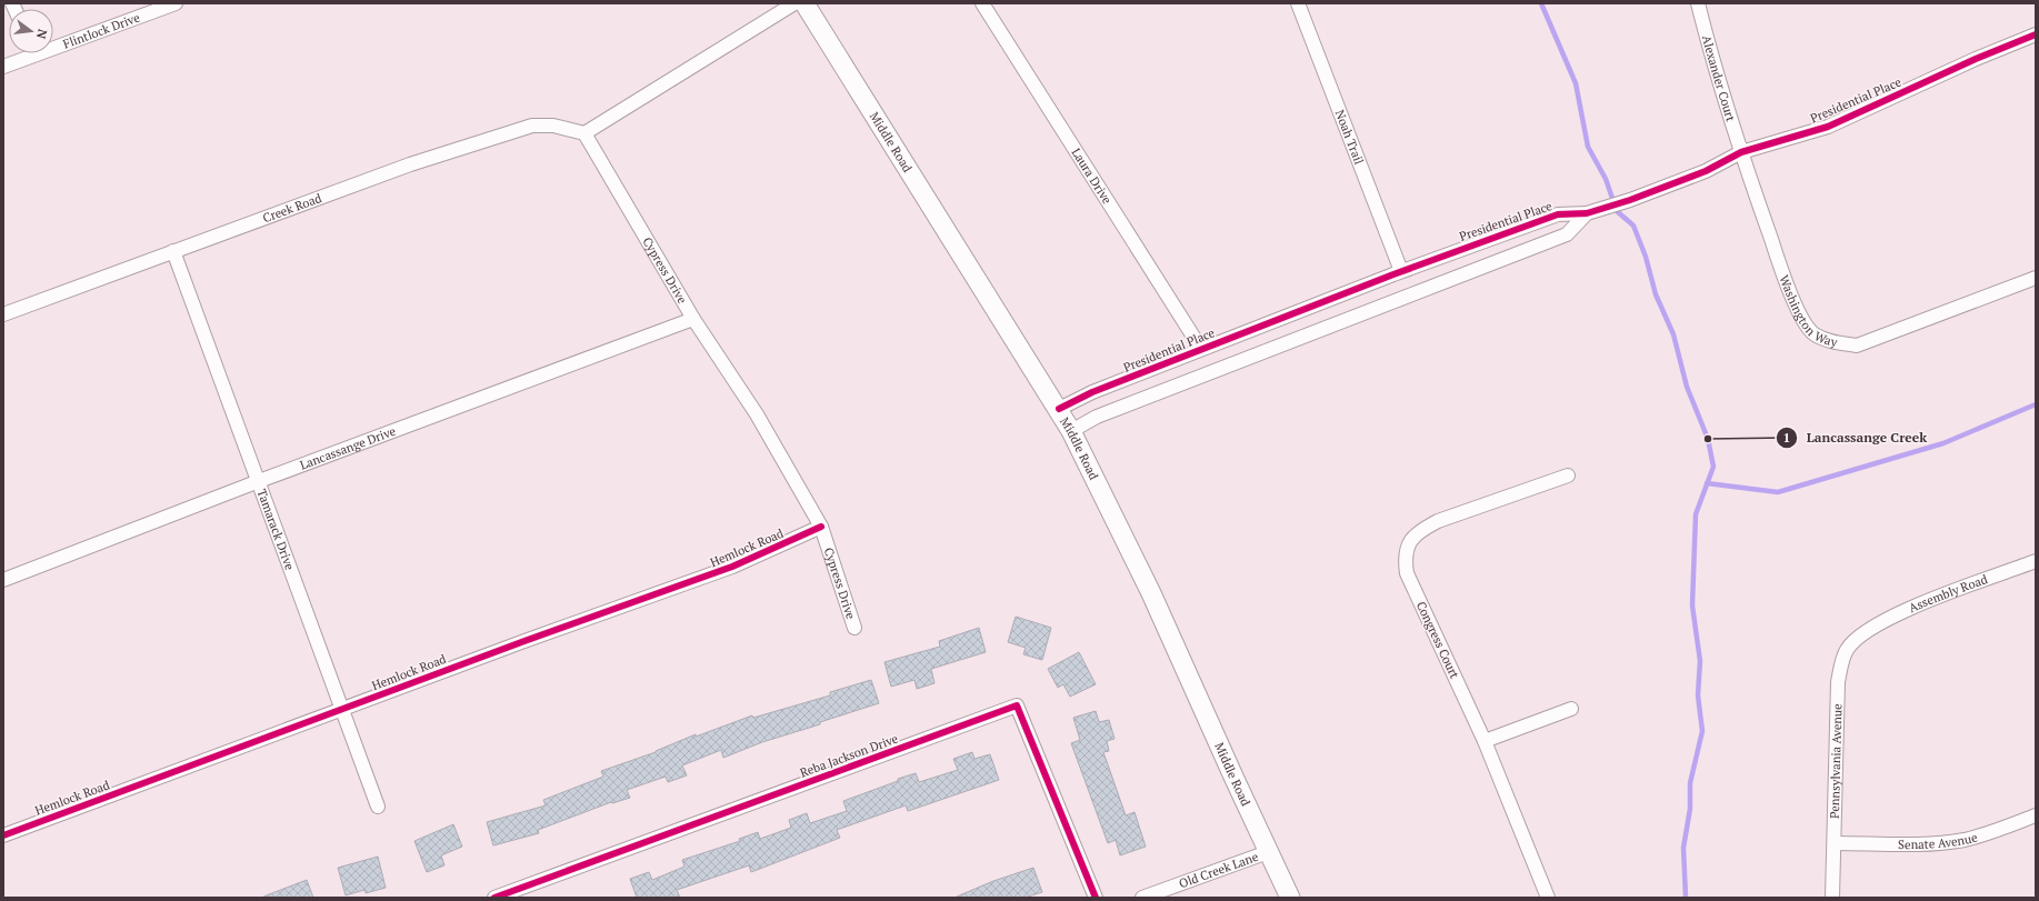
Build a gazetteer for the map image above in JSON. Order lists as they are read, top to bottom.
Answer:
{
  "streets": {
    "main road": ["Middle Road"],
    "street": [
      "Flintlock Drive",
      "Alexander Court",
      "Presidential Place",
      "Noah Trail",
      "Laura Drive",
      "Creek Road",
      "Cypress Drive",
      "Washington Way",
      "Lancassange Drive",
      "Tamarack Drive",
      "Hemlock Road",
      "Assembly Road",
      "Congress Court",
      "Reba Jackson Drive",
      "Pennsylvania Avenue",
      "Senate Avenue",
      "Old Creek Lane"
    ]
  },
  "crossings": [
    ["Alexander Court", "Presidential Place"],
    ["Alexander Court", "Washington Way"],
    ["Presidential Place", "Noah Trail"],
    ["Presidential Place", "Middle Road"],
    ["Presidential Place", "Laura Drive"],
    ["Presidential Place", "Washington Way"],
    ["Middle Road", "Old Creek Lane"],
    ["Creek Road", "Cypress Drive"],
    ["Creek Road", "Tamarack Drive"],
    ["Cypress Drive", "Lancassange Drive"],
    ["Cypress Drive", "Hemlock Road"],
    ["Lancassange Drive", "Tamarack Drive"],
    ["Tamarack Drive", "Hemlock Road"],
    ["Assembly Road", "Pennsylvania Avenue"],
    ["Pennsylvania Avenue", "Senate Avenue"]
  ],
  "places": ["Lancassange Creek"],
  "north": "right"
}
